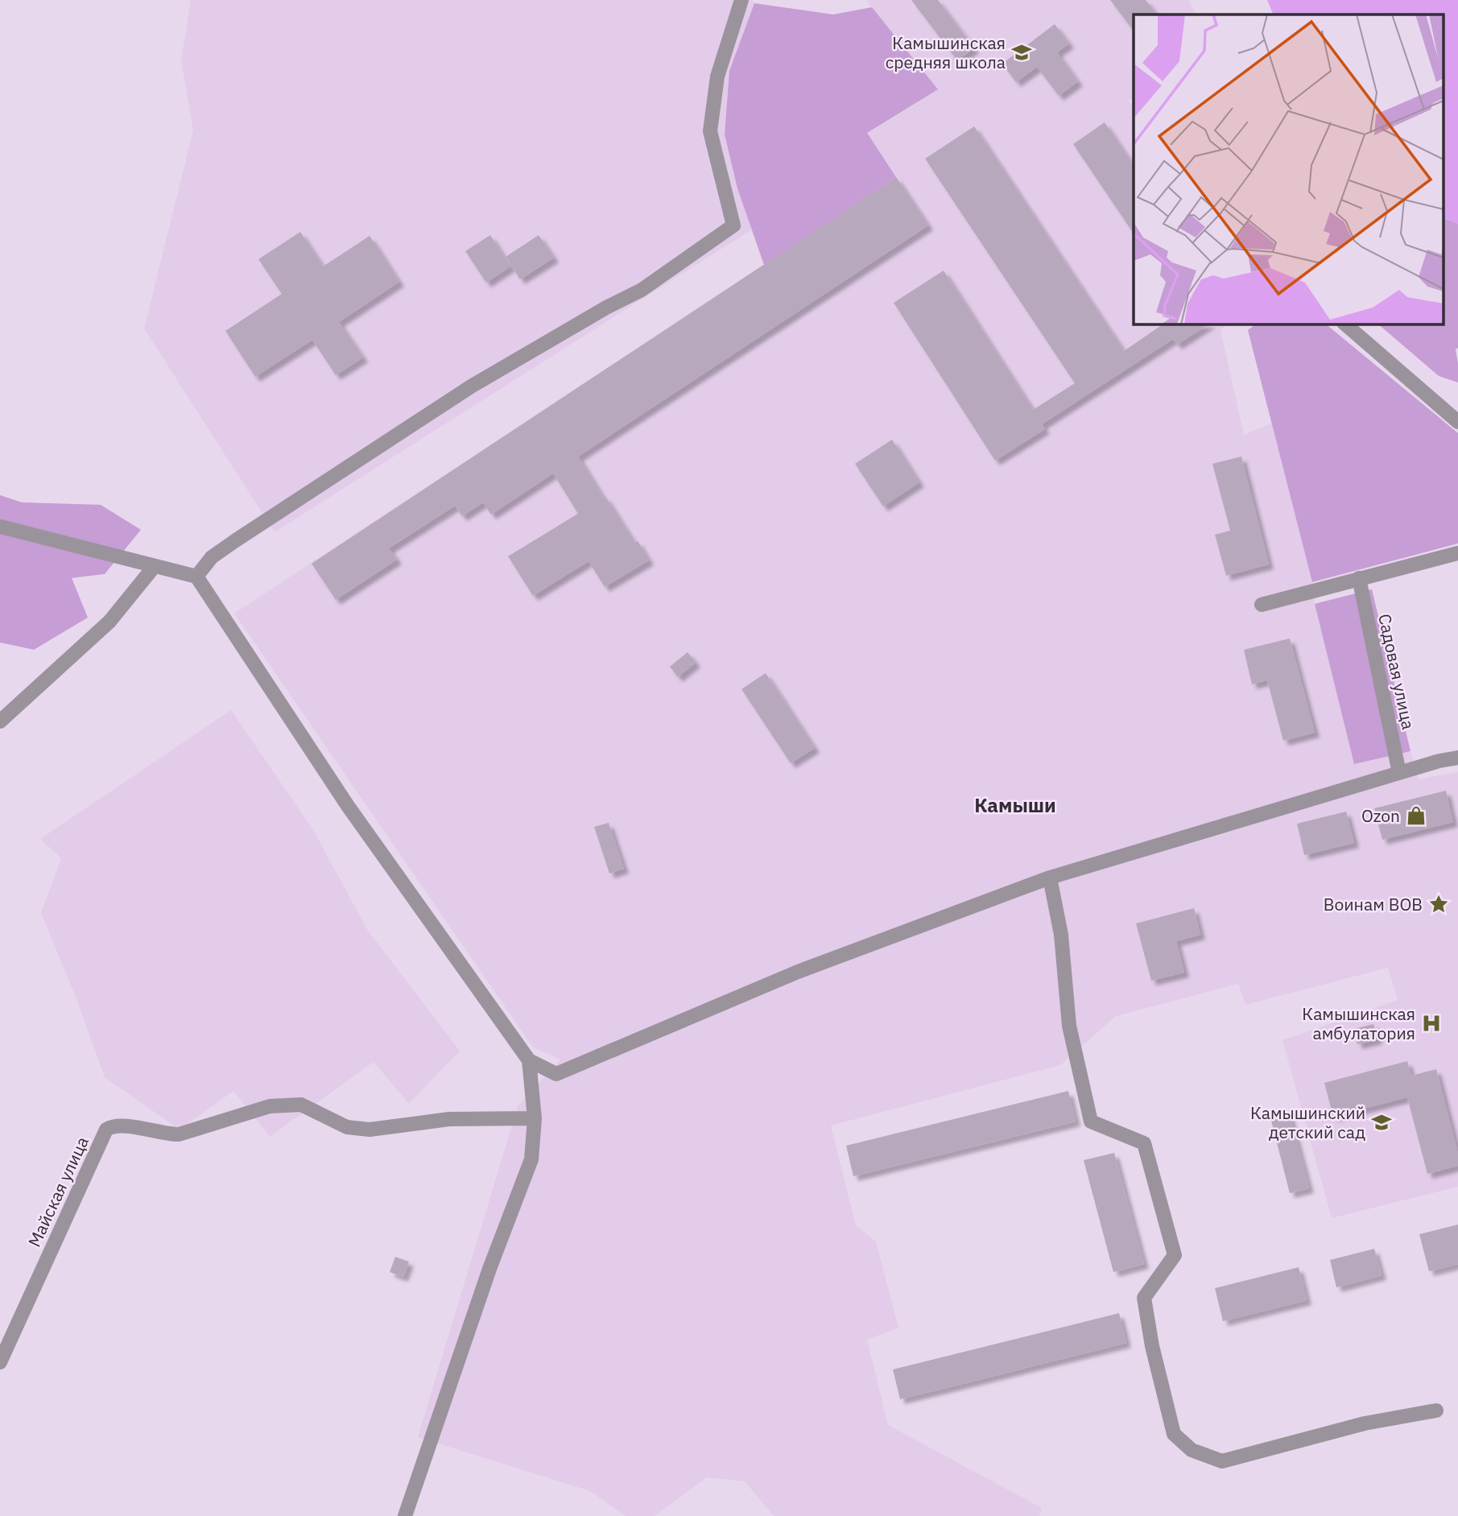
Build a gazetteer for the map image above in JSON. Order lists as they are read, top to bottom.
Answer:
{
  "streets": {
    "street": ["Садовая улица", "Майская улица"]
  },
  "districts": ["Камыши"],
  "places": {
    "school or university": ["Камышинская средняя школа", "Камышинский детский сад"],
    "shop": ["Ozon"],
    "place": ["Воинам ВОВ"],
    "hospital": ["Камышинская амбулатория"]
  }
}
